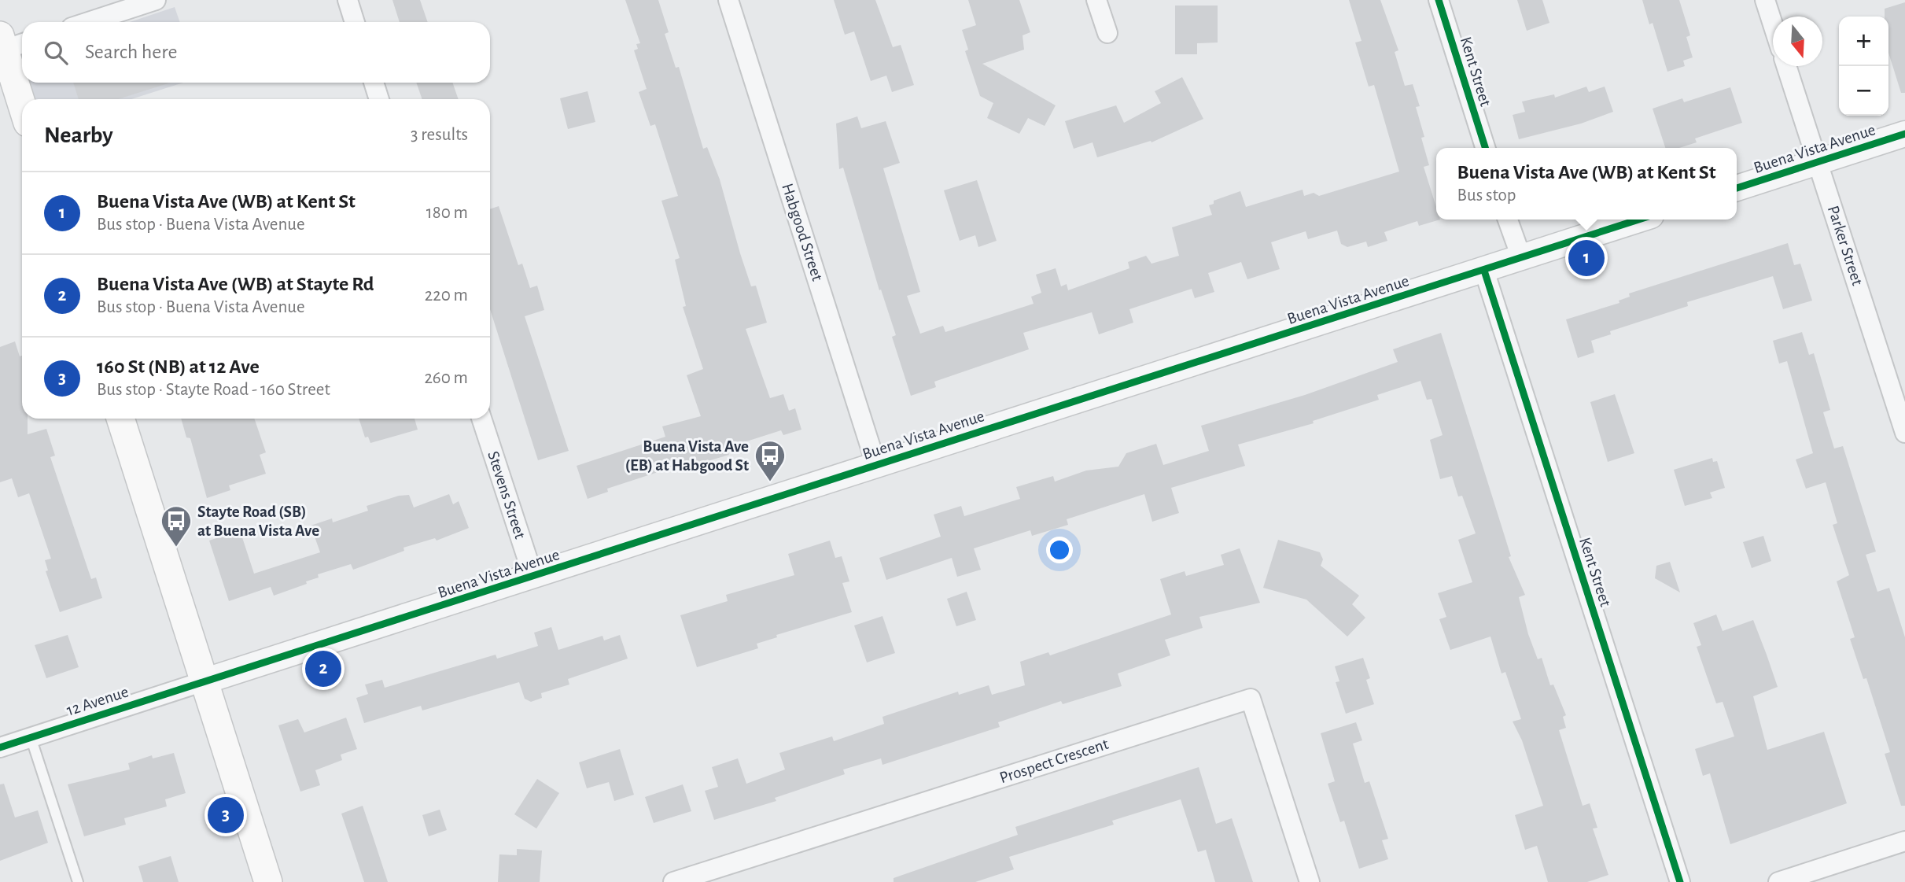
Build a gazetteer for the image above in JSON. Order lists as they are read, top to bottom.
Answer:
{
  "streets": {
    "street": [
      "Kent Street",
      "Buena Vista Avenue",
      "Habgood Street",
      "Parker Street",
      "Stevens Street",
      "12 Avenue",
      "Prospect Crescent"
    ]
  },
  "crossings": [
    ["Kent Street", "Buena Vista Avenue"],
    ["Buena Vista Avenue", "Habgood Street"],
    ["Buena Vista Avenue", "Parker Street"],
    ["Buena Vista Avenue", "Stevens Street"],
    ["Buena Vista Avenue", "12 Avenue"]
  ],
  "places": {
    "bus stop": ["Buena Vista Ave (EB) at Habgood St", "Stayte Road (SB) at Buena Vista Ave"]
  },
  "north": "bottom",
  "page": {
    "map_buttons": ["+", "−"],
    "search": "Search here",
    "heading": ["Nearby", "3 results"],
    "popup": ["Buena Vista Ave (WB) at Kent St", "Bus stop"],
    "list": [
      {
        "mark": "1",
        "name": "Buena Vista Ave (WB) at Kent St",
        "note": "Bus stop · Buena Vista Avenue",
        "value": "180 m"
      },
      {
        "mark": "2",
        "name": "Buena Vista Ave (WB) at Stayte Rd",
        "note": "Bus stop · Buena Vista Avenue",
        "value": "220 m"
      },
      {
        "mark": "3",
        "name": "160 St (NB) at 12 Ave",
        "note": "Bus stop · Stayte Road - 160 Street",
        "value": "260 m"
      }
    ],
    "pins": ["1", "2", "3"]
  }
}
